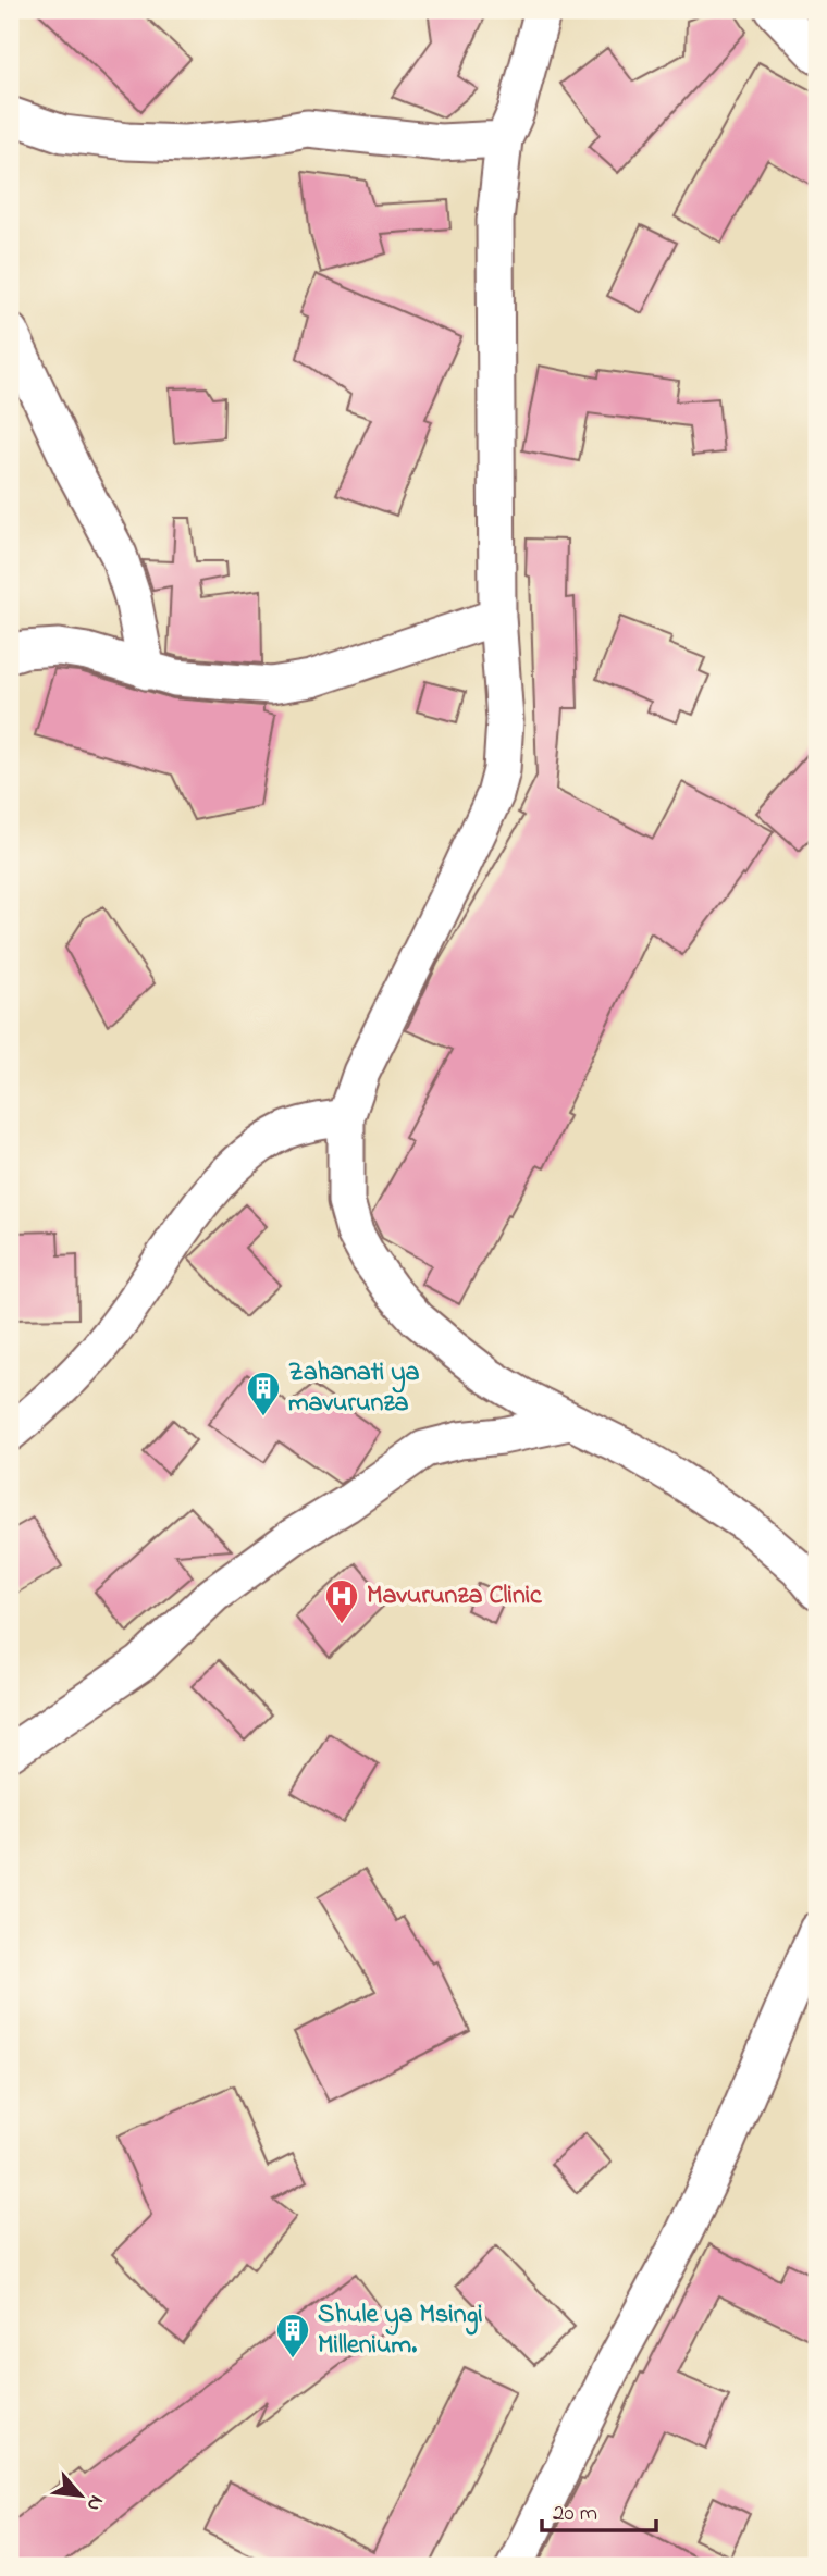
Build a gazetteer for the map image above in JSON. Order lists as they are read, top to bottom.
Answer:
{
  "places": {
    "building": ["Zahanati ya mavurunza", "Shule ya Msingi Millenium."],
    "hospital": ["Mavurunza Clinic"]
  },
  "scale_bar": "20 m",
  "north": "bottom right"
}
